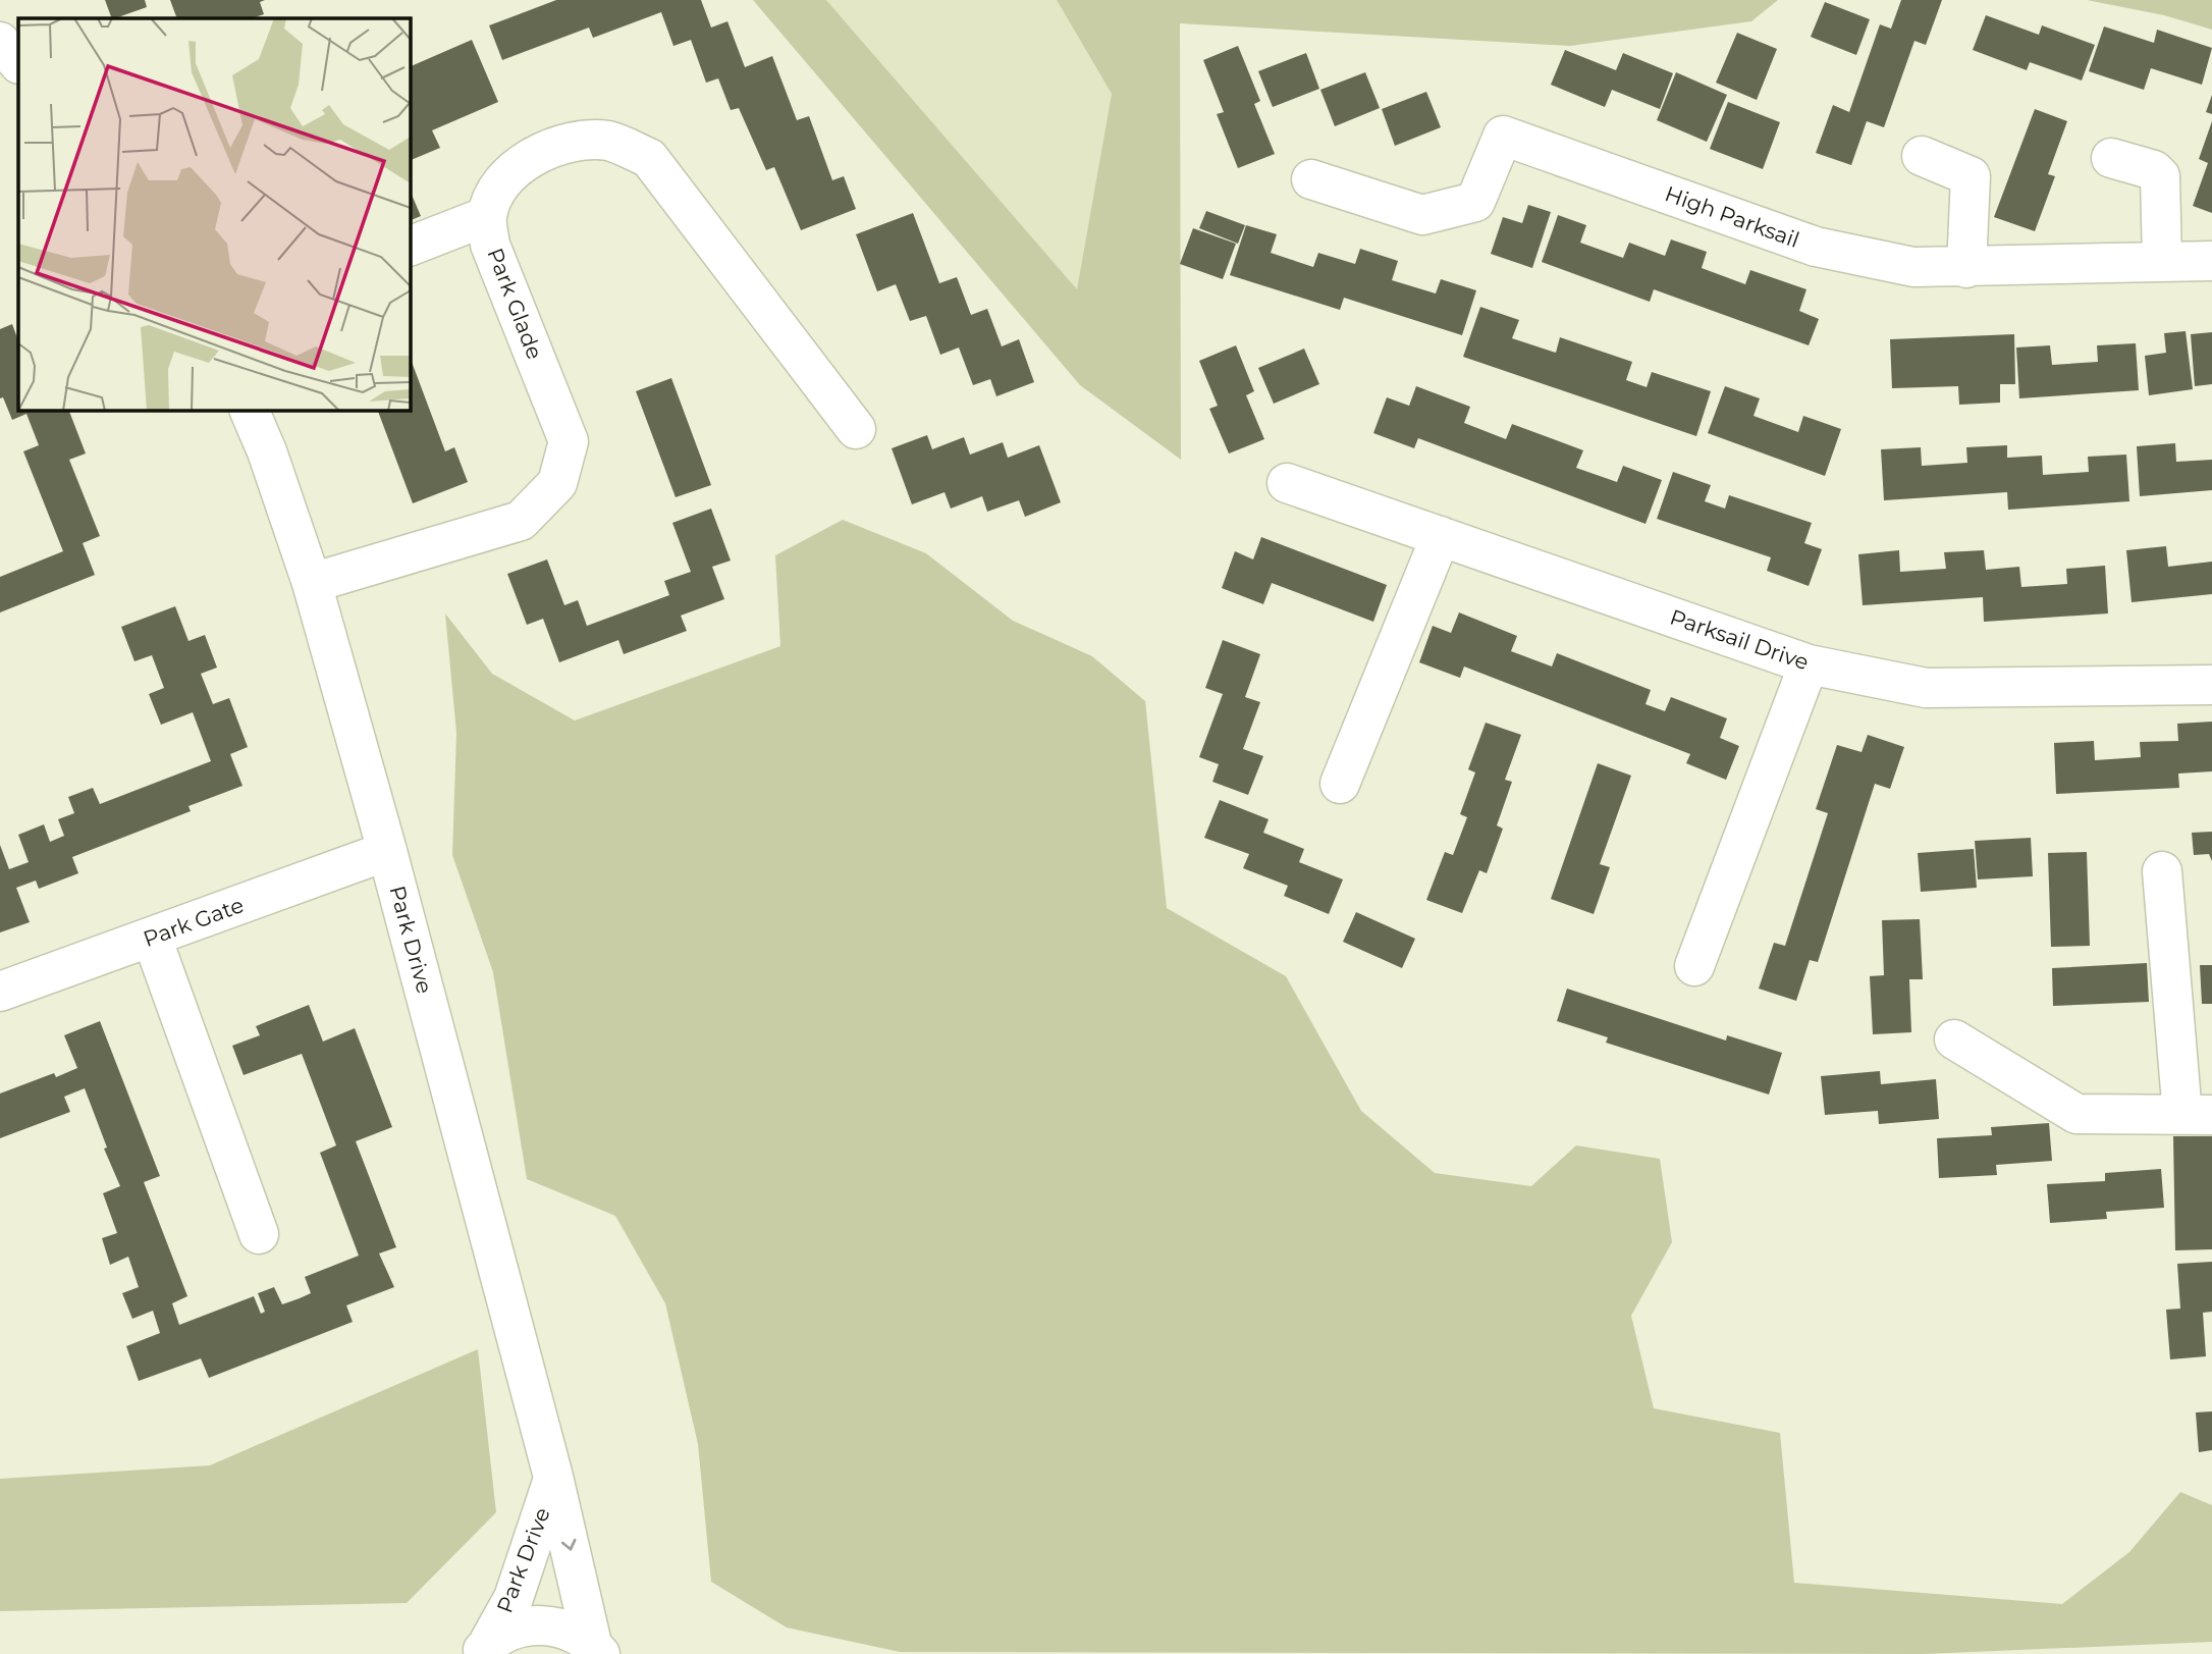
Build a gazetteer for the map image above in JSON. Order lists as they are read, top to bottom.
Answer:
{
  "streets": {
    "street": [
      "High Parksail",
      "Park Glade",
      "Parksail Drive",
      "Park Gate",
      "Park Drive"
    ]
  },
  "crossings": [
    ["Park Glade", "Park Drive"],
    ["Park Gate", "Park Drive"]
  ]
}
